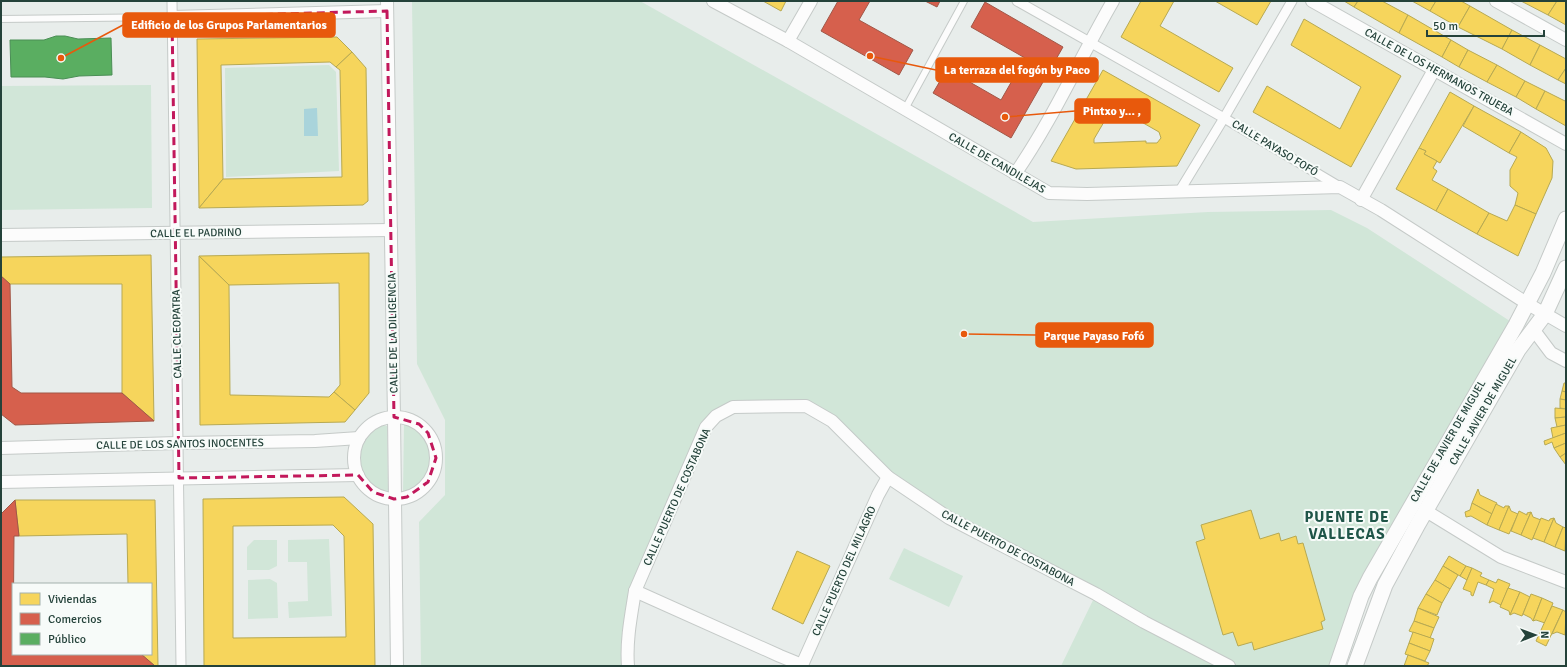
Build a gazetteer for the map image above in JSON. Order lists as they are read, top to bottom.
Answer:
{
  "streets": {
    "street": [
      "CALLE DE LOS HERMANOS TRUEBA",
      "CALLE PAYASO FOFÓ",
      "CALLE DE CANDILEJAS",
      "CALLE EL PADRINO",
      "CALLE DE LA DILIGENCIA",
      "CALLE CLEOPATRA",
      "CALLE JAVIER DE MIGUEL",
      "CALLE DE JAVIER DE MIGUEL",
      "CALLE DE LOS SANTOS INOCENTES",
      "CALLE PUERTO DE COSTABONA",
      "CALLE PUERTO DEL MILAGRO"
    ]
  },
  "crossings": [
    ["CALLE PAYASO FOFÓ", "CALLE DE CANDILEJAS"],
    ["CALLE PAYASO FOFÓ", "CALLE JAVIER DE MIGUEL"],
    ["CALLE PAYASO FOFÓ", "CALLE DE JAVIER DE MIGUEL"],
    ["CALLE EL PADRINO", "CALLE DE LA DILIGENCIA"],
    ["CALLE EL PADRINO", "CALLE CLEOPATRA"],
    ["CALLE CLEOPATRA", "CALLE DE LOS SANTOS INOCENTES"],
    ["CALLE PUERTO DE COSTABONA", "CALLE PUERTO DEL MILAGRO"]
  ],
  "districts": ["PUENTE DE VALLECAS"],
  "places": [
    "La terraza del fogón by Paco",
    "Edificio de los Grupos Parlamentarios",
    "Pintxo y... ,",
    "Parque Payaso Fofó"
  ],
  "legend": ["Viviendas", "Comercios", "Público"],
  "scale_bar": "50 m",
  "north": "right"
}
